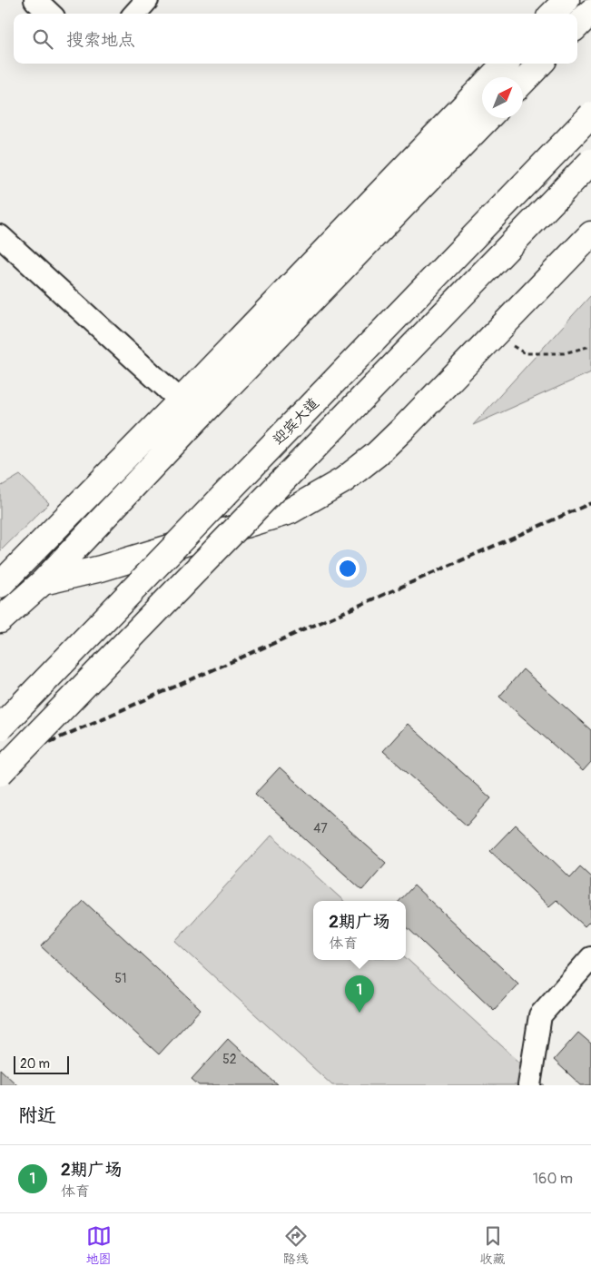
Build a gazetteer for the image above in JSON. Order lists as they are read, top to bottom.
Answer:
{
  "streets": {
    "main road": ["迎宾大道"]
  },
  "house_numbers": ["47", "51", "52"],
  "scale_bar": "20 m",
  "north": "top right",
  "page": {
    "search": "搜索地点",
    "popup": ["2期广场", "体育"],
    "pins": "1",
    "scale": "20 m",
    "heading": "附近",
    "list": [
      {
        "mark": "1",
        "name": "2期广场",
        "note": "体育",
        "value": "160 m"
      }
    ],
    "nav": ["地图", "路线", "收藏"]
  }
}
